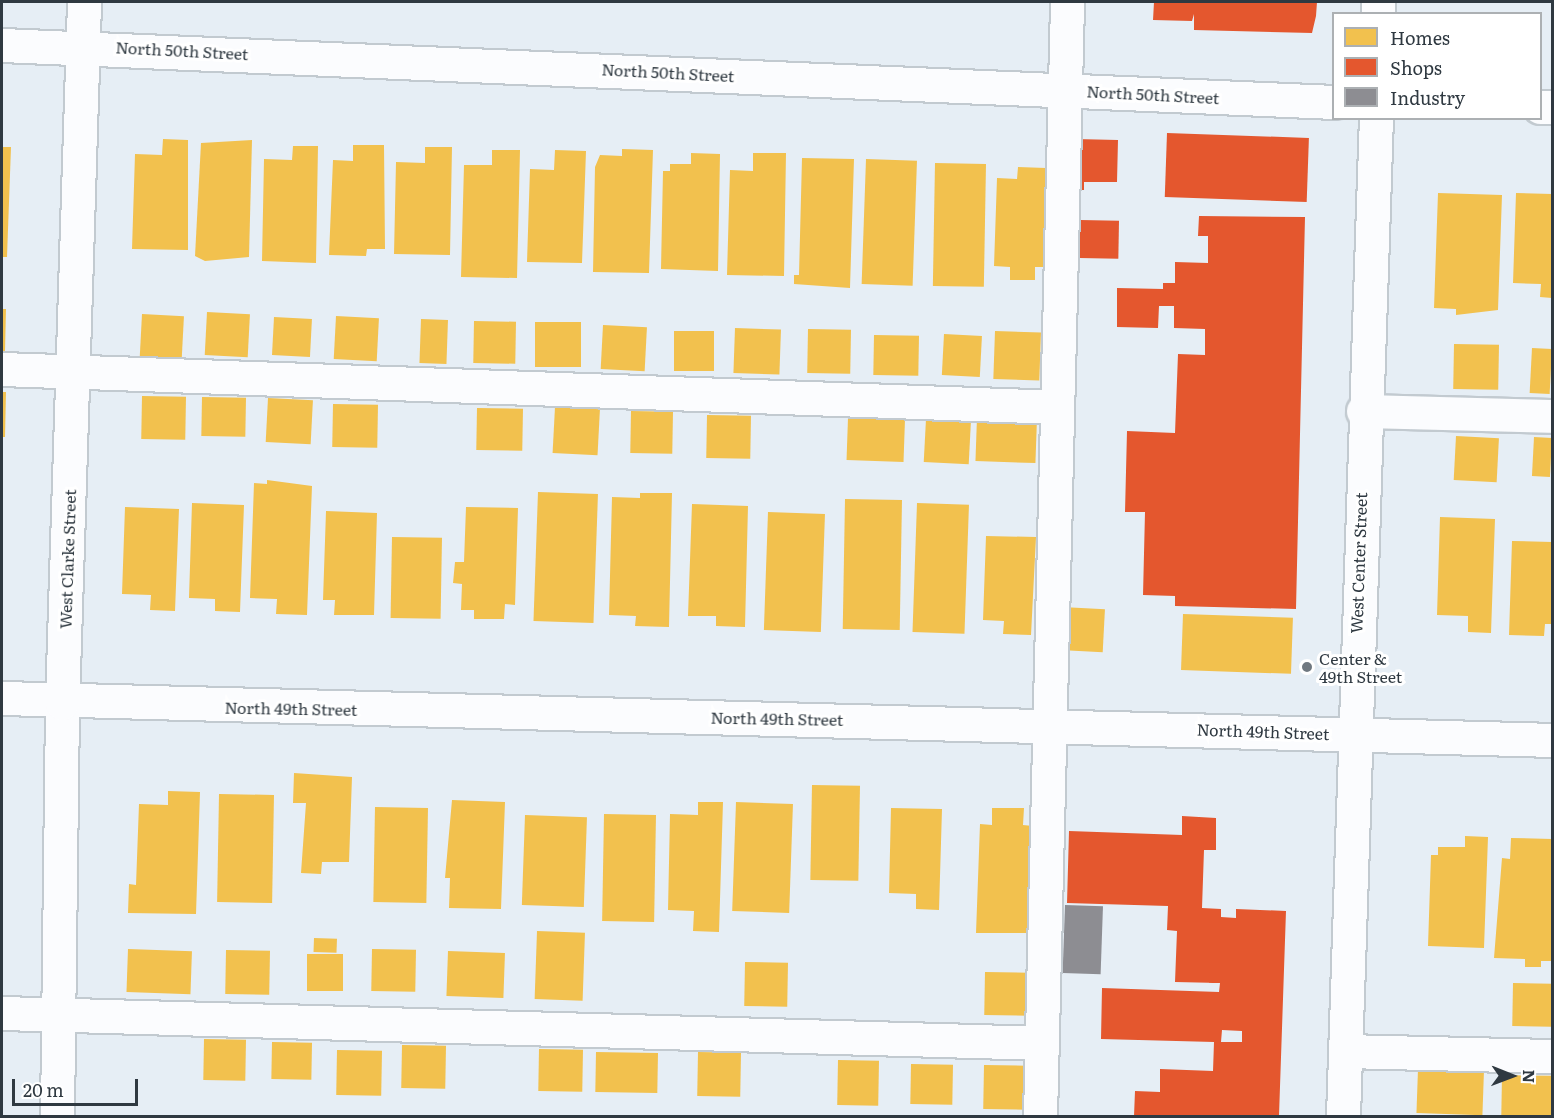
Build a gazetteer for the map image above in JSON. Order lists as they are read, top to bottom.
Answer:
{
  "streets": {
    "street": [
      "North 50th Street",
      "West Clarke Street",
      "West Center Street",
      "North 49th Street"
    ]
  },
  "crossings": [
    ["North 50th Street", "West Clarke Street"],
    ["West Clarke Street", "North 49th Street"],
    ["West Center Street", "North 49th Street"]
  ],
  "places": ["Center & 49th Street"],
  "legend": ["Homes", "Shops", "Industry"],
  "scale_bar": "20 m",
  "north": "right"
}
